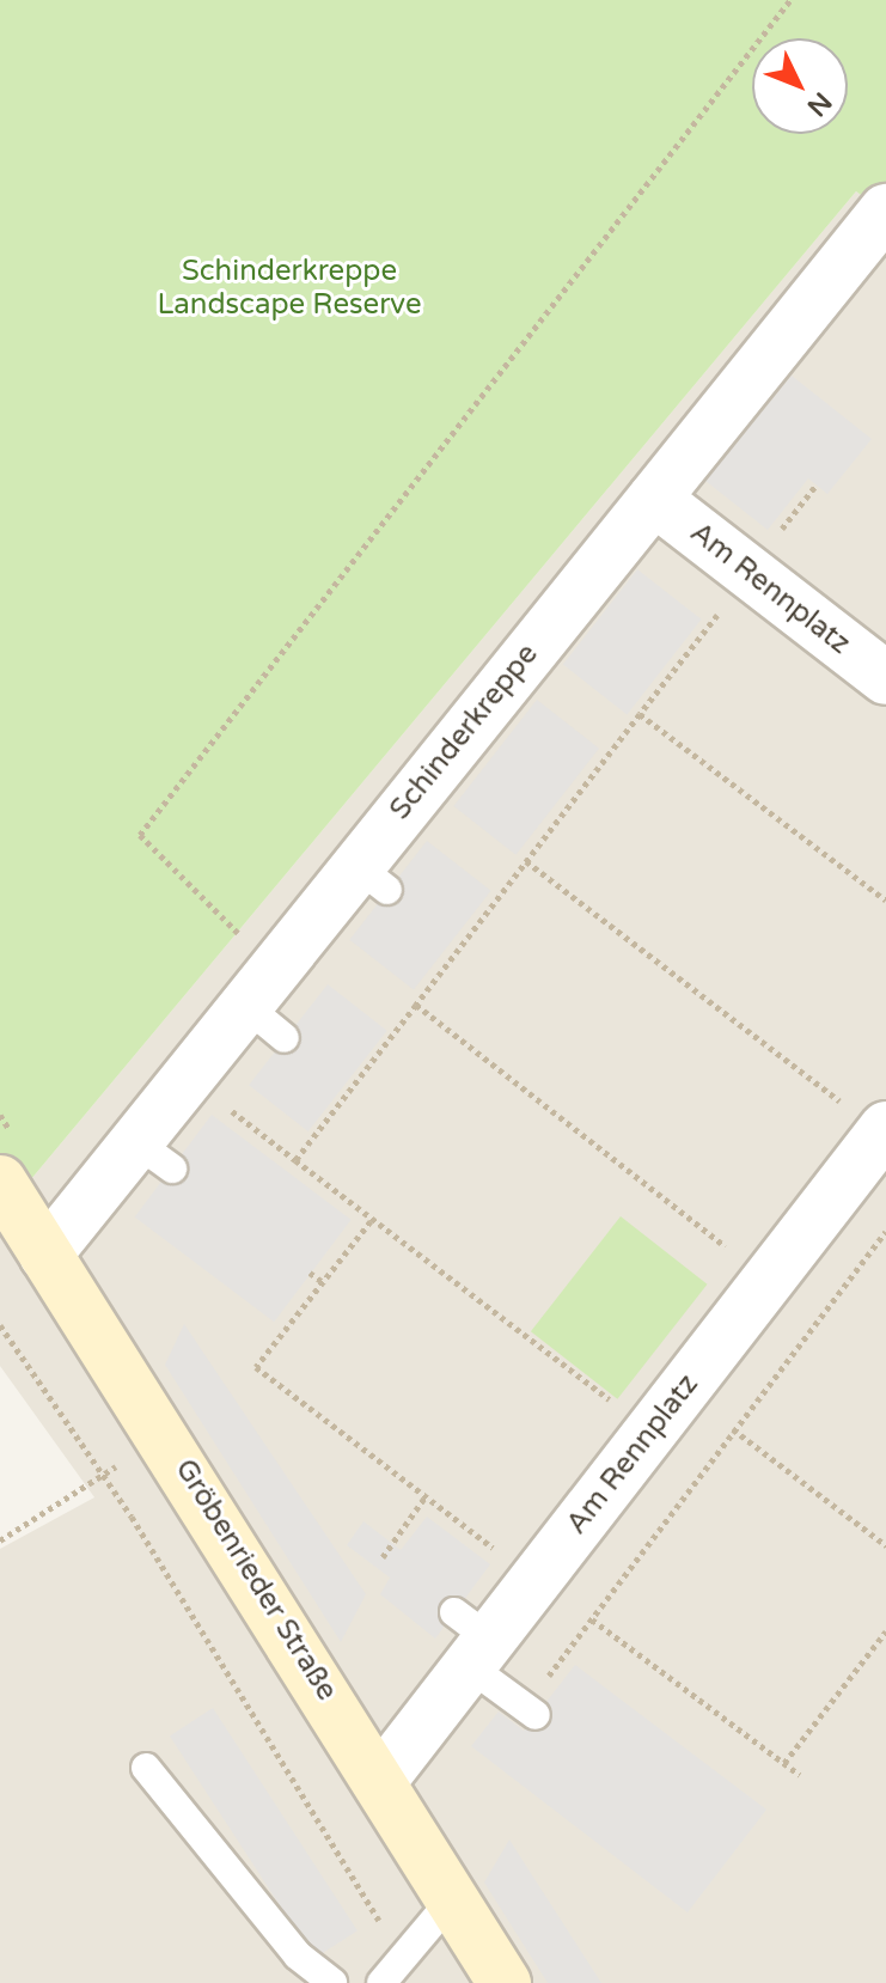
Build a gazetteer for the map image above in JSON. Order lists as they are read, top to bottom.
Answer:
{
  "streets": {
    "street": ["Am Rennplatz", "Schinderkreppe", "Gröbenrieder Straße"]
  },
  "crossings": [
    ["Am Rennplatz", "Schinderkreppe"],
    ["Am Rennplatz", "Gröbenrieder Straße"],
    ["Schinderkreppe", "Gröbenrieder Straße"]
  ],
  "parks": ["Schinderkreppe Landscape Reserve"],
  "north": "bottom right"
}
